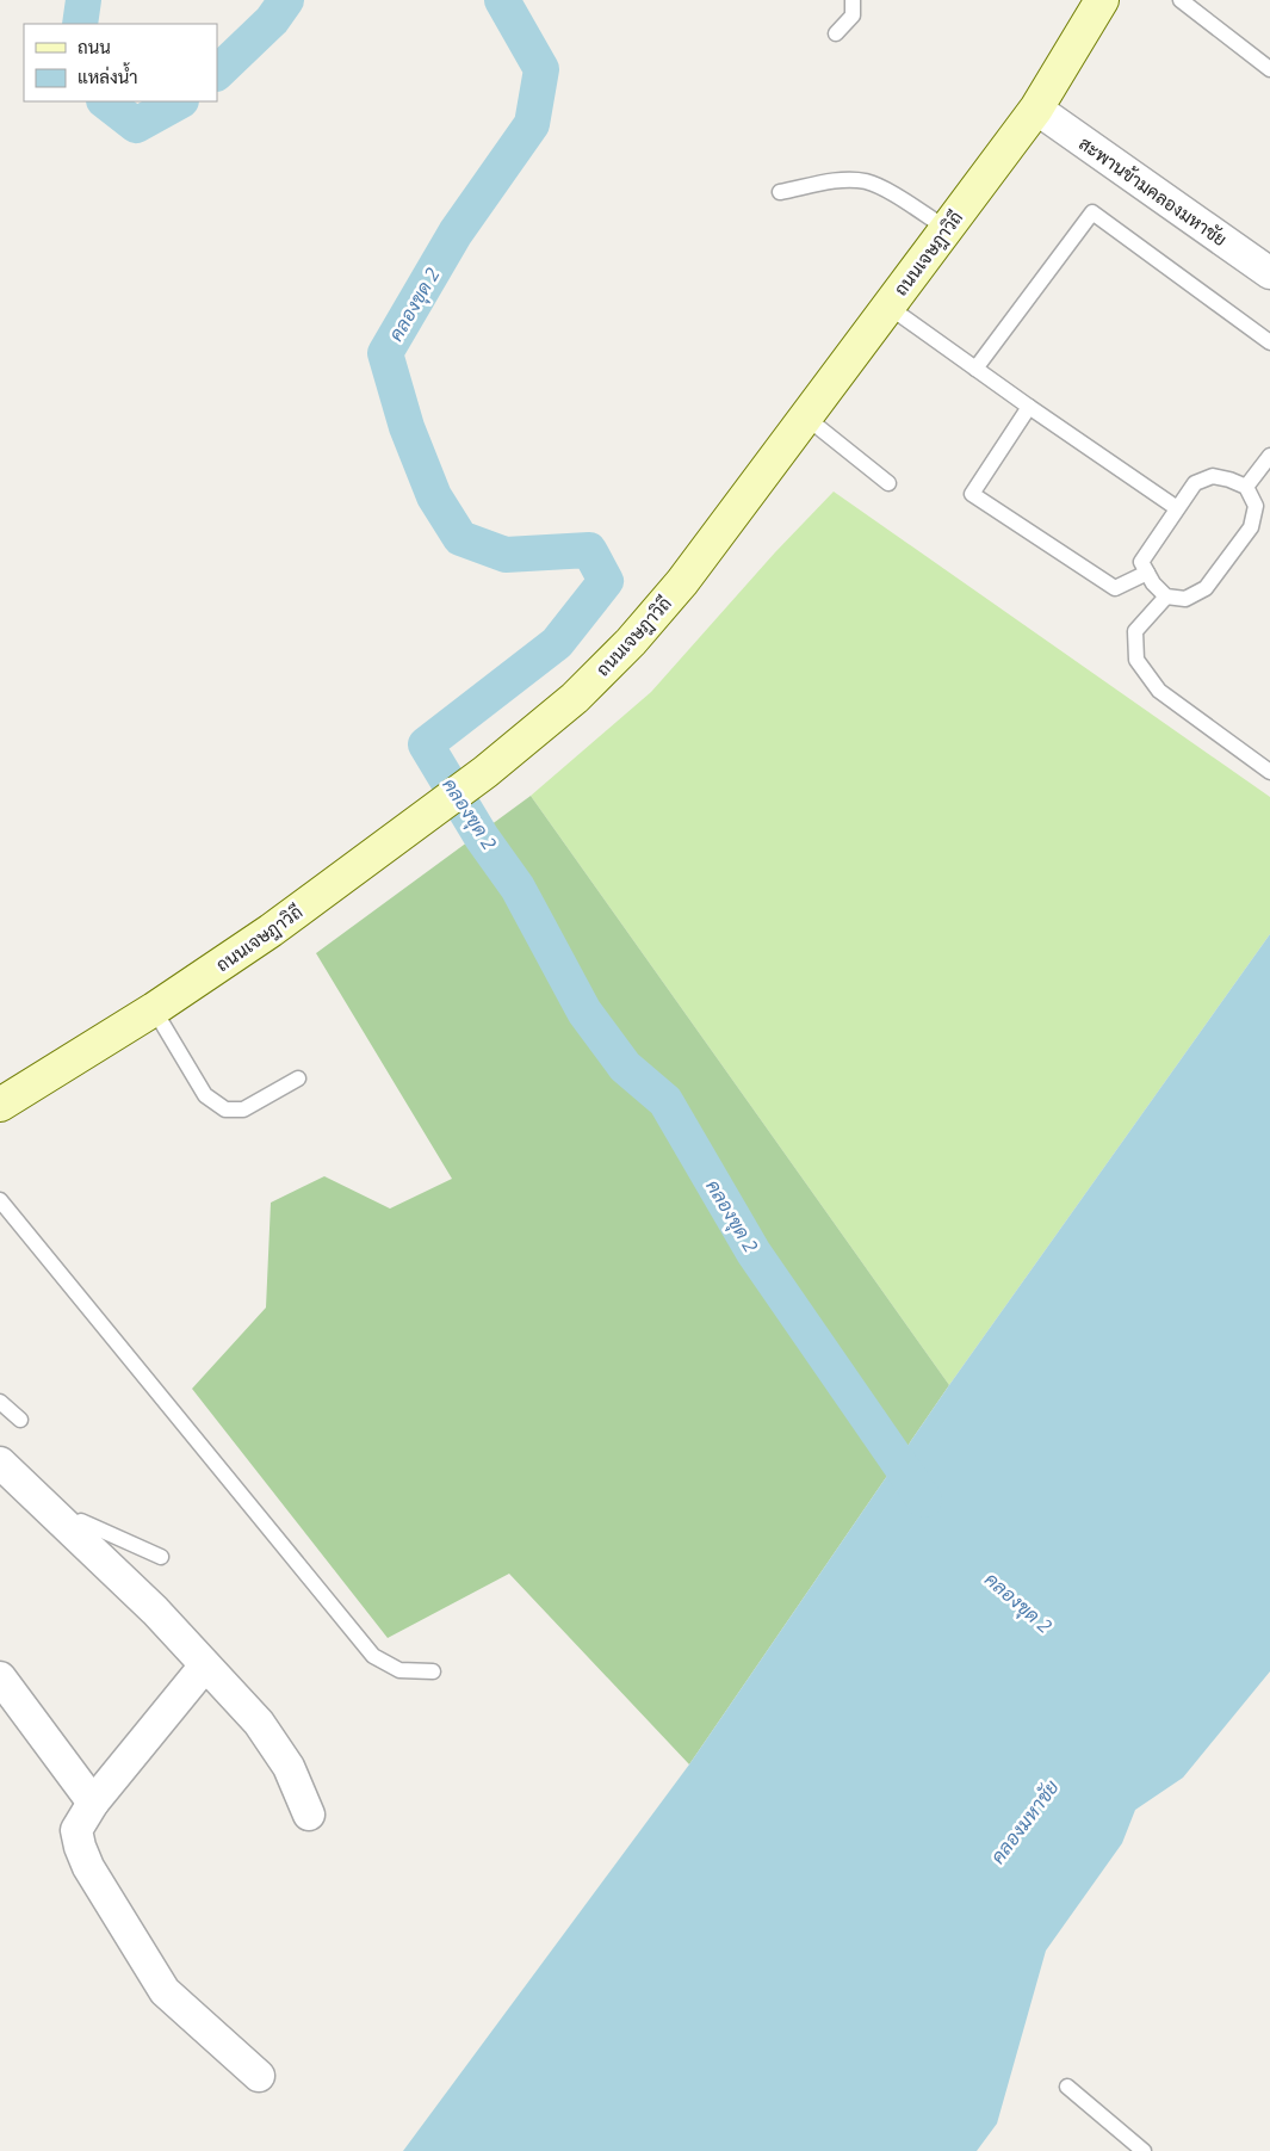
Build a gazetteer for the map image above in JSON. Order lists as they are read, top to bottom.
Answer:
{
  "streets": {
    "street": ["สะพานข้ามคลองมหาชัย", "ถนนเจษฎาวิถี"]
  },
  "crossings": [
    ["สะพานข้ามคลองมหาชัย", "ถนนเจษฎาวิถี"]
  ],
  "water": ["คลองขุด 2", "คลองมหาชัย"],
  "legend": ["ถนน", "แหล่งน้ำ"]
}
